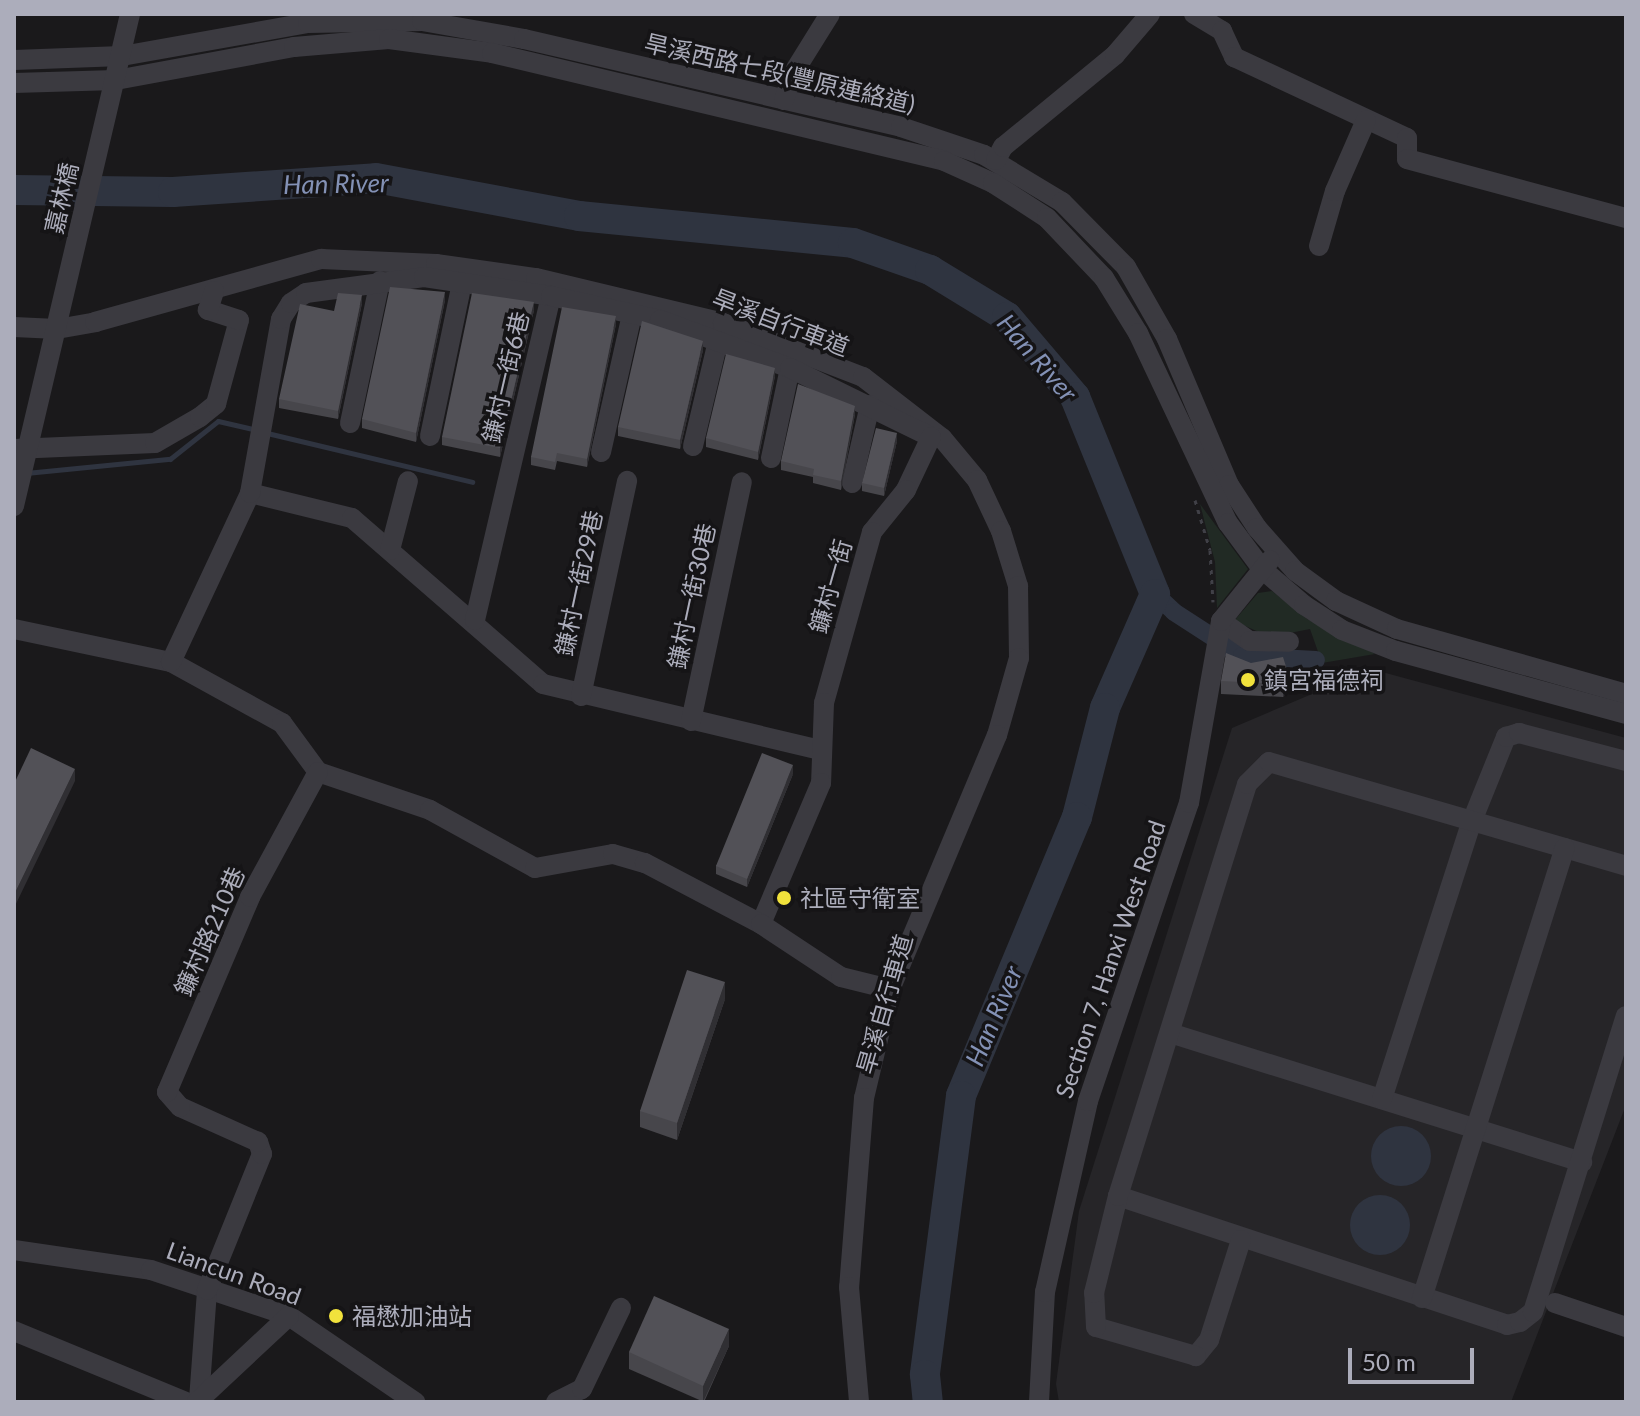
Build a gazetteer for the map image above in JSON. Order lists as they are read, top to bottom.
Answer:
{
  "streets": {
    "street": [
      "旱溪西路七段(豐原連絡道)",
      "嘉林橋",
      "鎌村一街6巷",
      "鎌村一街29巷",
      "鐮村一街",
      "鎌村一街30巷",
      "鐮村路210巷",
      "Section 7, Hanxi West Road",
      "Liancun Road"
    ]
  },
  "crossings": [
    ["旱溪西路七段(豐原連絡道)", "嘉林橋"],
    ["旱溪西路七段(豐原連絡道)", "Section 7, Hanxi West Road"],
    ["鎌村一街6巷", "鐮村一街"],
    ["鐮村路210巷", "Liancun Road"]
  ],
  "water": ["Han River"],
  "places": ["鎮宮福德祠", "社區守衛室", "福懋加油站"],
  "scale_bar": "50 m"
}
